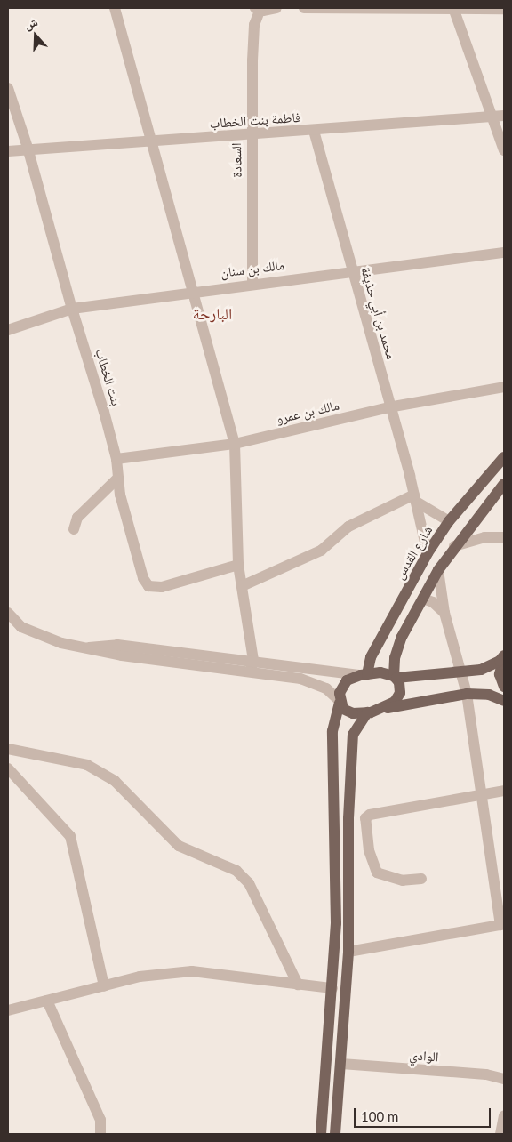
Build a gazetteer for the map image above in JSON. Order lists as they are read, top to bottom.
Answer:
{
  "streets": {
    "main road": ["شارع القدس"],
    "street": [
      "فاطمة بنت الخطاب",
      "السعادة",
      "مالك بن سنان",
      "محمد بن أبي حذيفة",
      "بنت الخطاب",
      "مالك بن عمرو",
      "الوادي"
    ]
  },
  "crossings": [
    ["فاطمة بنت الخطاب", "السعادة"],
    ["فاطمة بنت الخطاب", "محمد بن أبي حذيفة"],
    ["فاطمة بنت الخطاب", "بنت الخطاب"],
    ["السعادة", "مالك بن سنان"],
    ["مالك بن سنان", "محمد بن أبي حذيفة"],
    ["مالك بن سنان", "بنت الخطاب"],
    ["محمد بن أبي حذيفة", "مالك بن عمرو"],
    ["محمد بن أبي حذيفة", "شارع القدس"],
    ["بنت الخطاب", "مالك بن عمرو"]
  ],
  "districts": ["البارحة"],
  "scale_bar": "100 m",
  "north": "top"
}
